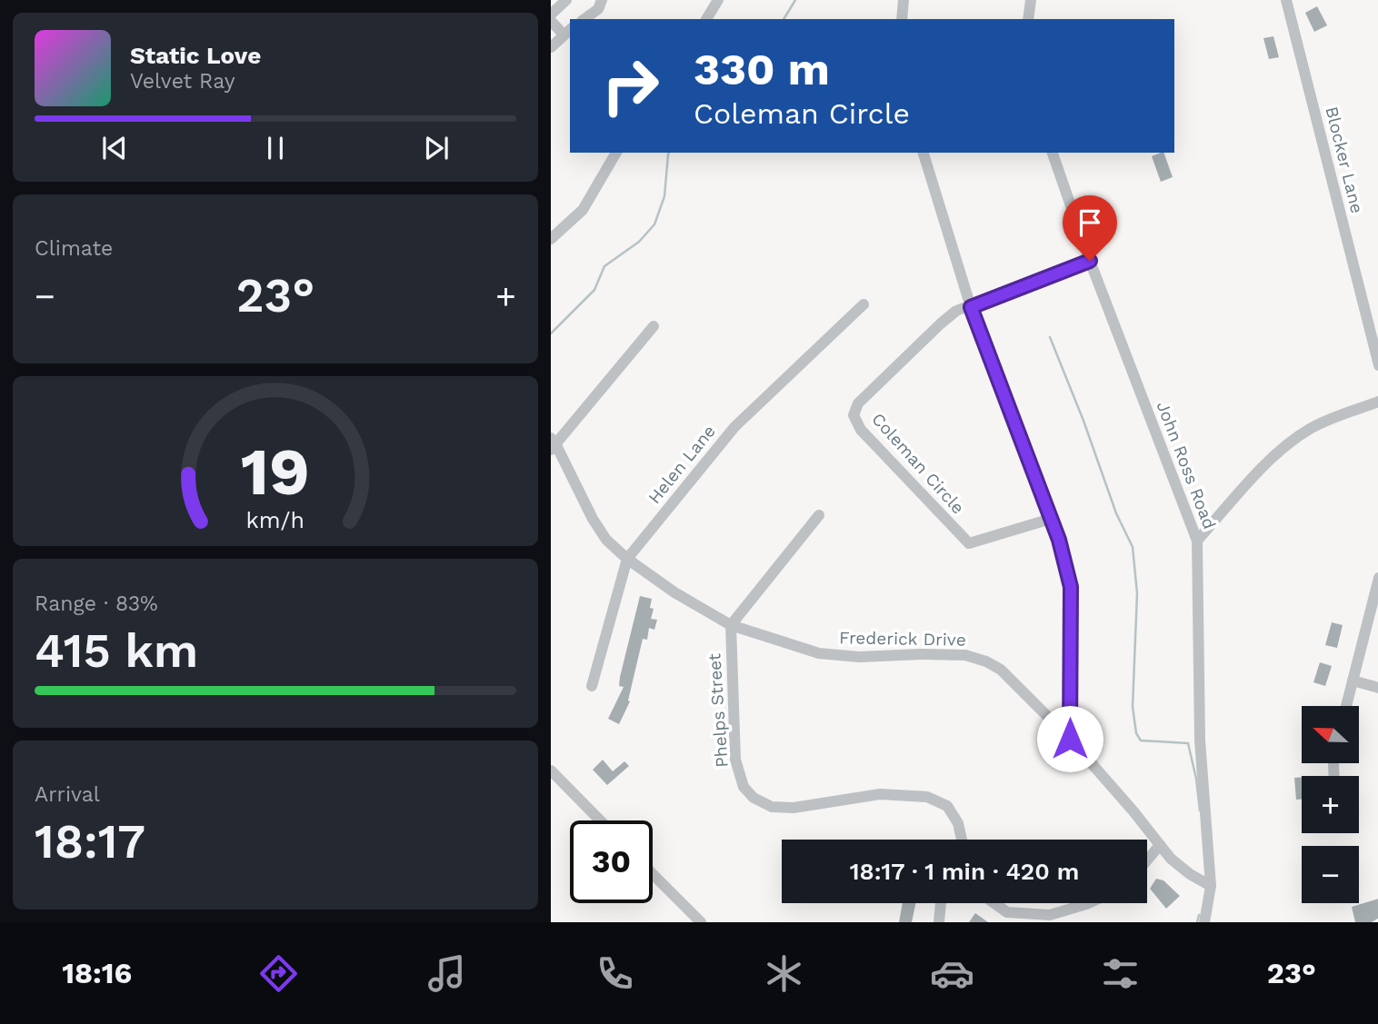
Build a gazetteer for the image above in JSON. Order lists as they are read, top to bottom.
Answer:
{
  "streets": {
    "street": [
      "Blocker Lane",
      "Coleman Circle",
      "Helen Lane",
      "John Ross Road",
      "Frederick Drive",
      "Phelps Street"
    ]
  },
  "crossings": [
    ["Coleman Circle", "John Ross Road"],
    ["Helen Lane", "Frederick Drive"],
    ["John Ross Road", "Frederick Drive"],
    ["Frederick Drive", "Phelps Street"]
  ],
  "north": "left",
  "page": {
    "turn": ["330 m", "Coleman Circle"],
    "song": ["Static Love", "Velvet Ray"],
    "tile": [
      "Climate",
      ["Range · 83%", "415 km"],
      ["Arrival", "18:17"]
    ],
    "heat": ["−", "23°", "+"],
    "map_buttons": ["+", "−"],
    "limit": "30",
    "trip": "18:17 · 1 min · 420 m",
    "tabs": ["18:16", "23°"],
    "gauge": ["19", "km/h"]
  }
}
